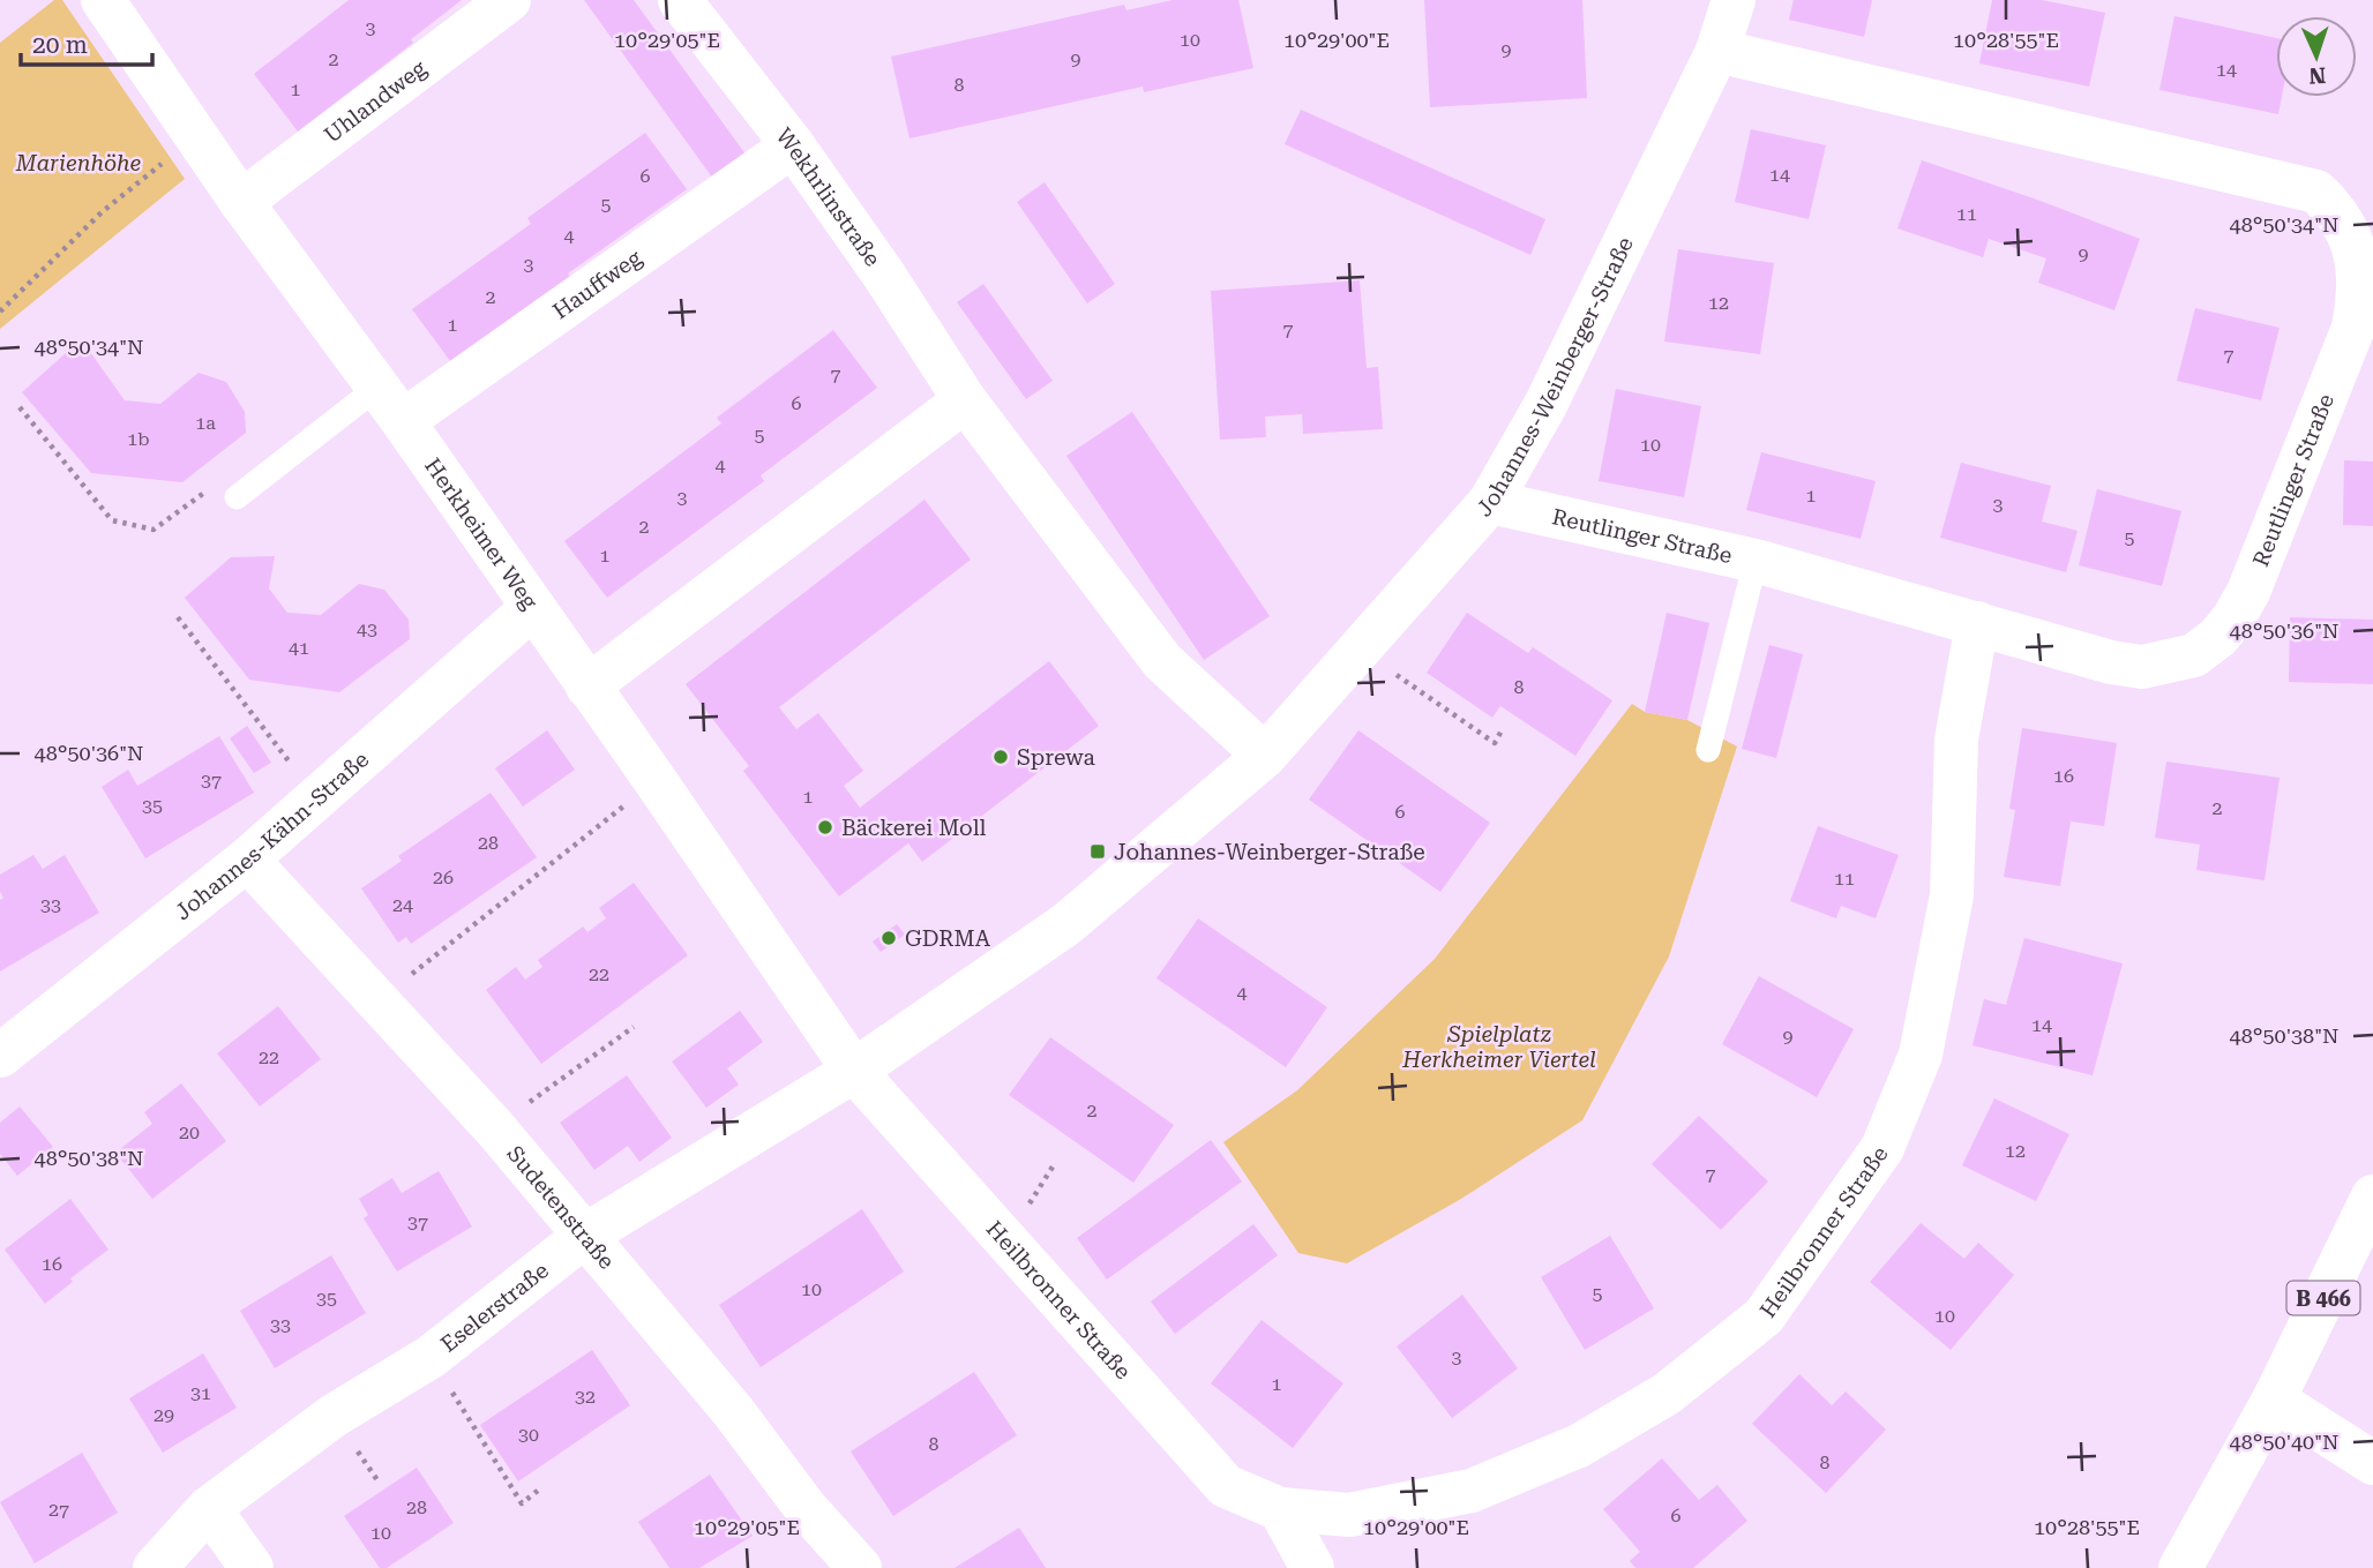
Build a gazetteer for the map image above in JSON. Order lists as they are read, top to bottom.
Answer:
{
  "streets": {
    "street": [
      "Uhlandweg",
      "Wekhrlinstraße",
      "Hauffweg",
      "Johannes-Weinberger-Straße",
      "Reutlinger Straße",
      "Herkheimer Weg",
      "Johannes-Kähn-Straße",
      "Sudetenstraße",
      "Heilbronner Straße",
      "B 466",
      "Eselerstraße"
    ]
  },
  "crossings": [
    ["Uhlandweg", "Herkheimer Weg"],
    ["Wekhrlinstraße", "Hauffweg"],
    ["Wekhrlinstraße", "Johannes-Weinberger-Straße"],
    ["Hauffweg", "Herkheimer Weg"],
    ["Johannes-Weinberger-Straße", "Reutlinger Straße"],
    ["Johannes-Weinberger-Straße", "Herkheimer Weg"],
    ["Johannes-Weinberger-Straße", "Heilbronner Straße"],
    ["Johannes-Weinberger-Straße", "Eselerstraße"],
    ["Reutlinger Straße", "Heilbronner Straße"],
    ["Herkheimer Weg", "Johannes-Kähn-Straße"],
    ["Herkheimer Weg", "Heilbronner Straße"],
    ["Herkheimer Weg", "Eselerstraße"],
    ["Johannes-Kähn-Straße", "Sudetenstraße"],
    ["Sudetenstraße", "Eselerstraße"],
    ["Heilbronner Straße", "Eselerstraße"]
  ],
  "parks": ["Marienhöhe", "Spielplatz Herkheimer Viertel"],
  "places": {
    "other": ["Sprewa", "Bäckerei Moll", "GDRMA"],
    "transit": ["Johannes-Weinberger-Straße"]
  },
  "house_numbers": [
    "3",
    "10",
    "9",
    "2",
    "9",
    "14",
    "8",
    "1",
    "14",
    "6",
    "5",
    "11",
    "4",
    "9",
    "3",
    "2",
    "12",
    "1",
    "7",
    "7",
    "7",
    "6",
    "1a",
    "5",
    "1b",
    "10",
    "4",
    "1",
    "3",
    "3",
    "2",
    "5",
    "1",
    "43",
    "41",
    "8",
    "16",
    "37",
    "1",
    "35",
    "2",
    "6",
    "28",
    "26",
    "11",
    "33",
    "24",
    "22",
    "4",
    "14",
    "9",
    "22",
    "2",
    "20",
    "12",
    "7",
    "37",
    "16",
    "10",
    "5",
    "35",
    "10",
    "33",
    "3",
    "1",
    "31",
    "32",
    "29",
    "30",
    "8",
    "8",
    "28",
    "27",
    "6",
    "10"
  ],
  "scale_bar": "20 m",
  "north": "bottom",
  "coordinates": [
    "10°29'05\"E",
    "10°29'00\"E",
    "10°28'55\"E",
    "48°50'34\"N",
    "48°50'36\"N",
    "48°50'38\"N",
    "48°50'40\"N"
  ]
}
